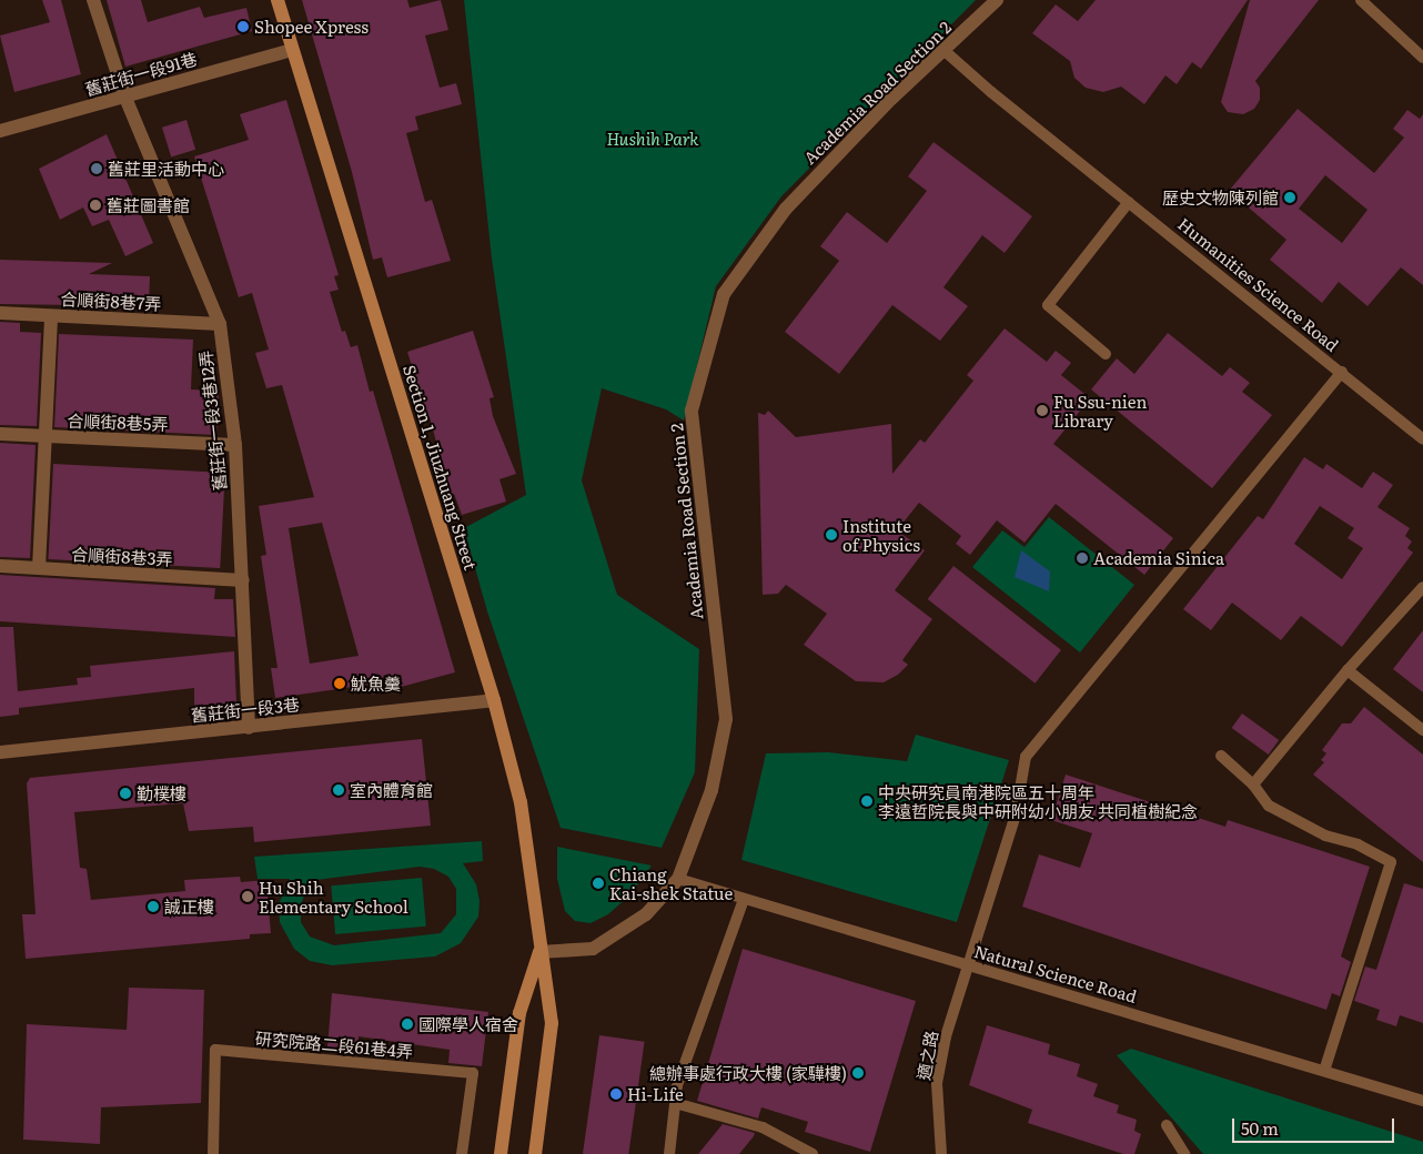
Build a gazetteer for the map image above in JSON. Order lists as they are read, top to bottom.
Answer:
{
  "streets": {
    "main road": ["Section 1, Jiuzhuang Street"],
    "street": [
      "舊莊街一段91巷",
      "Academia Road Section 2",
      "合順街8巷7弄",
      "舊莊街一段3巷12弄",
      "合順街8巷5弄",
      "合順街8巷3弄",
      "舊莊街一段3巷"
    ],
    "lane": [
      "Humanities Science Road",
      "Natural Science Road",
      "研究院路二段61巷4弄",
      "適之路"
    ]
  },
  "crossings": [
    ["舊莊街一段91巷", "舊莊街一段3巷12弄"],
    ["舊莊街一段91巷", "Section 1, Jiuzhuang Street"],
    ["Academia Road Section 2", "Humanities Science Road"],
    ["Academia Road Section 2", "Section 1, Jiuzhuang Street"],
    ["Academia Road Section 2", "Natural Science Road"],
    ["Humanities Science Road", "適之路"],
    ["合順街8巷7弄", "舊莊街一段3巷12弄"],
    ["舊莊街一段3巷12弄", "合順街8巷5弄"],
    ["舊莊街一段3巷12弄", "合順街8巷3弄"],
    ["舊莊街一段3巷12弄", "舊莊街一段3巷"],
    ["Section 1, Jiuzhuang Street", "舊莊街一段3巷"],
    ["Natural Science Road", "適之路"]
  ],
  "parks": ["Hushih Park"],
  "places": [
    "Shopee Xpress",
    "舊莊里活動中心",
    "歷史文物陳列館",
    "舊莊圖書館",
    "Fu Ssu-nien Library",
    "Institute of Physics",
    "Academia Sinica",
    "魷魚羹",
    "室內體育館",
    "勤樸樓",
    "中央研究員南港院區五十周年 李遠哲院長與中研附幼小朋友 共同植樹紀念",
    "Chiang Kai-shek Statue",
    "Hu Shih Elementary School",
    "誠正樓",
    "國際學人宿舍",
    "總辦事處行政大樓 (家驊樓)",
    "Hi-Life"
  ],
  "scale_bar": "50 m"
}
